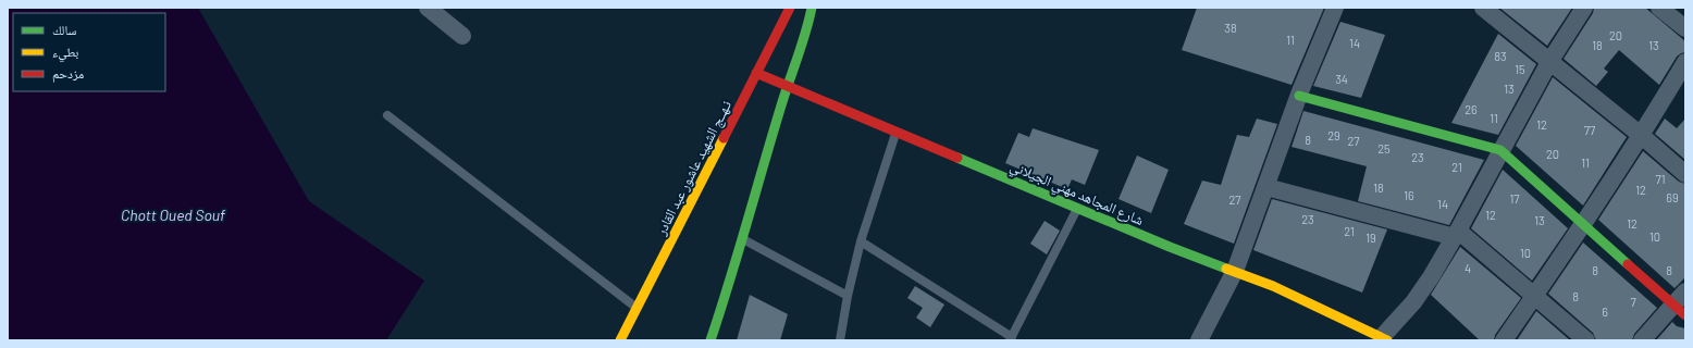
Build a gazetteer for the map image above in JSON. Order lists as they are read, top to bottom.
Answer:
{
  "streets": {
    "street": ["نـهــج الشهيد عاشور عبد القادر", "شارع المجاهد مهني الجيلاني"]
  },
  "crossings": [
    ["نـهــج الشهيد عاشور عبد القادر", "شارع المجاهد مهني الجيلاني"]
  ],
  "water": ["Chott Oued Souf"],
  "house_numbers": [
    "38",
    "20",
    "11",
    "14",
    "18",
    "13",
    "83",
    "15",
    "34",
    "13",
    "26",
    "11",
    "12",
    "77",
    "29",
    "8",
    "27",
    "25",
    "20",
    "23",
    "11",
    "21",
    "71",
    "18",
    "12",
    "16",
    "69",
    "17",
    "27",
    "14",
    "12",
    "23",
    "13",
    "12",
    "21",
    "10",
    "19",
    "10",
    "4",
    "8",
    "8",
    "8",
    "7",
    "6"
  ],
  "legend": ["سالك", "بطيء", "مزدحم"]
}
